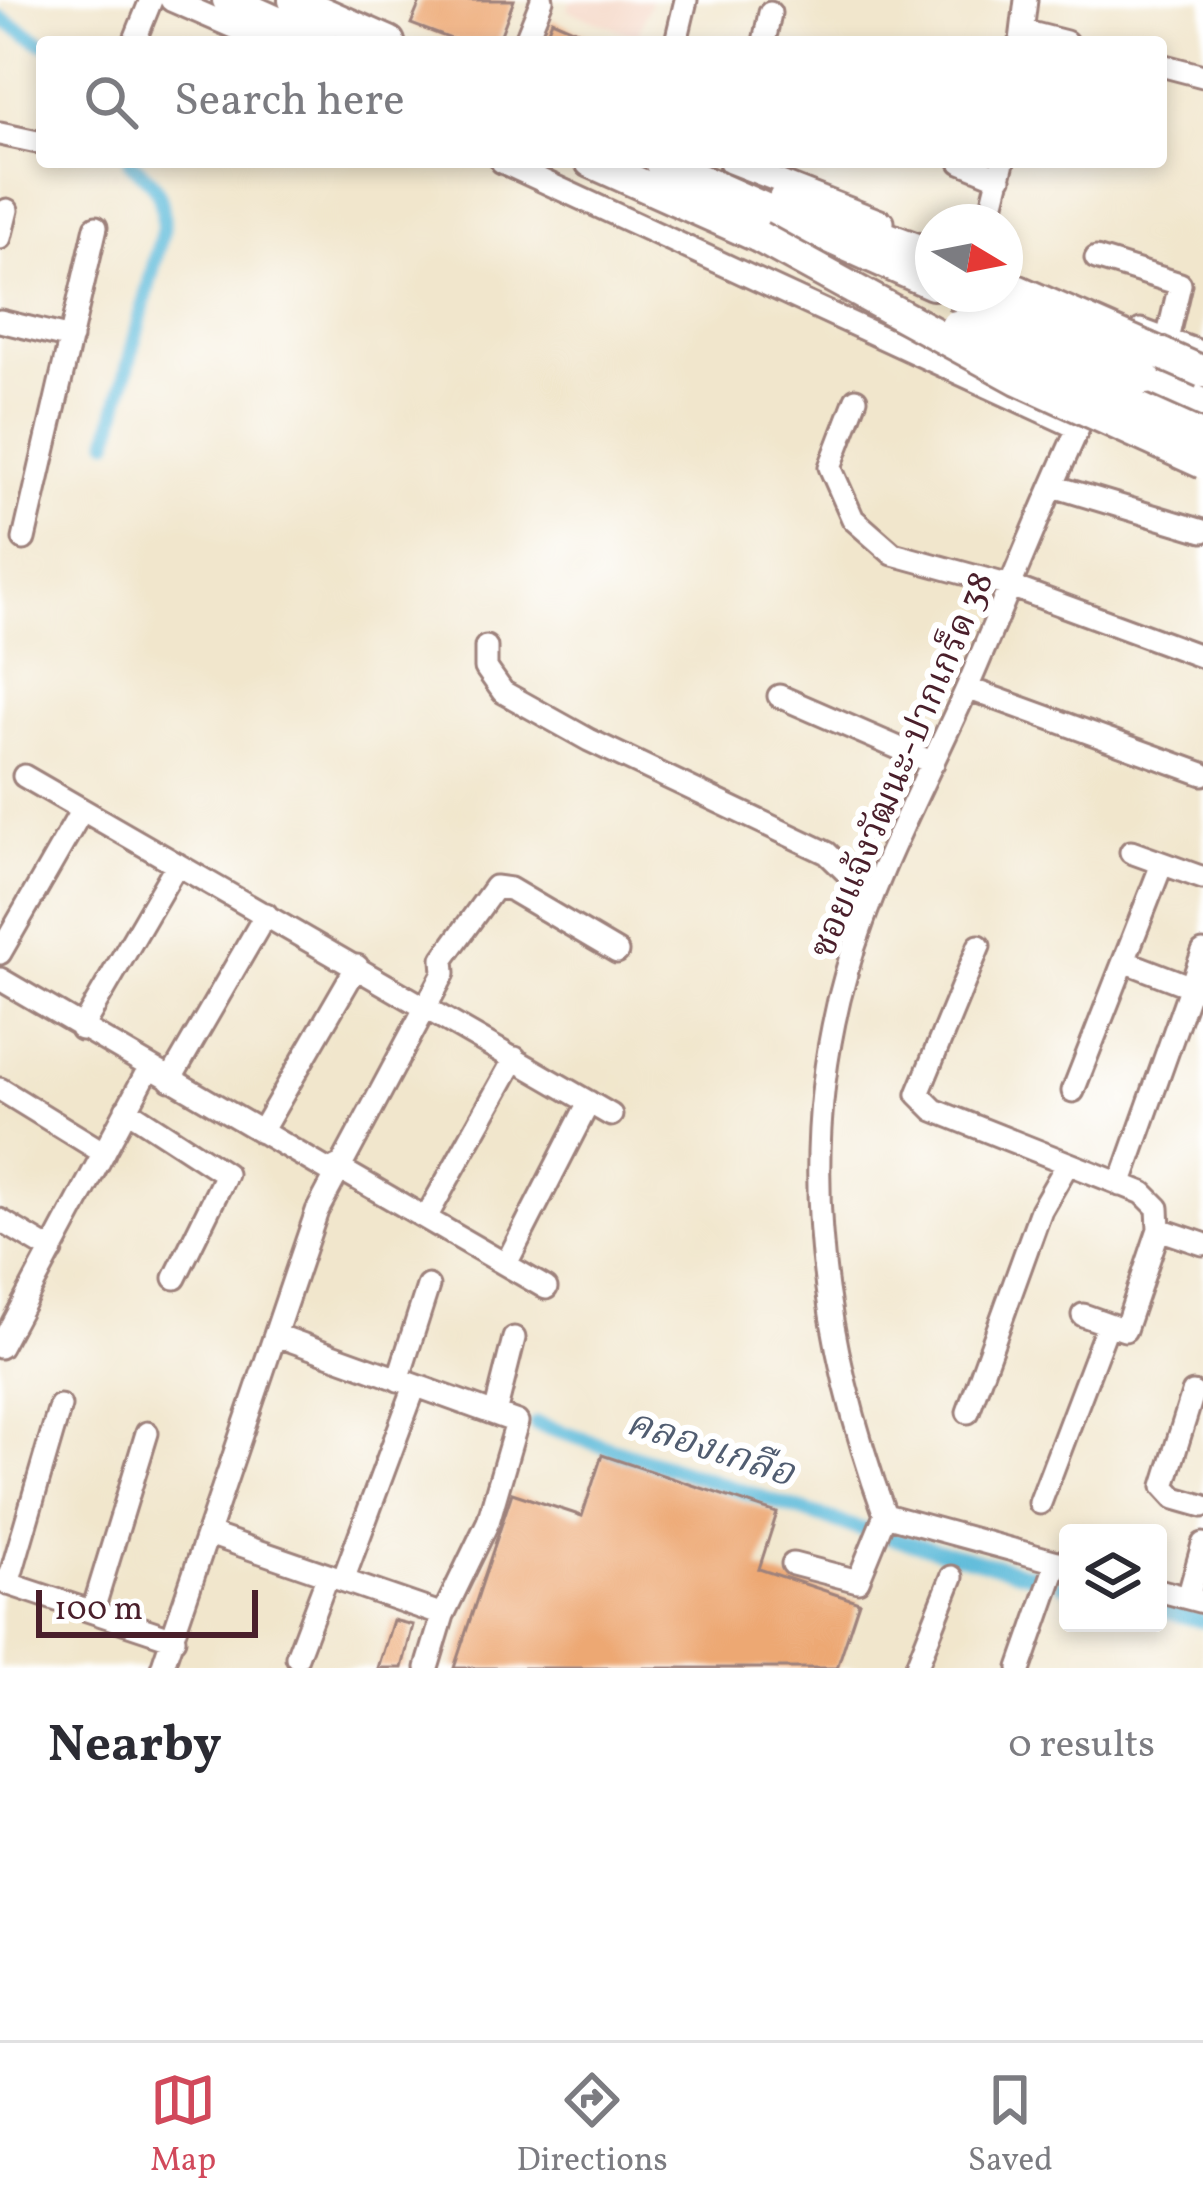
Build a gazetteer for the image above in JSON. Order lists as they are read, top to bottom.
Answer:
{
  "streets": {
    "street": ["ซอยแจ้งวัฒนะ-ปากเกร็ด 38"]
  },
  "water": ["คลองเกลือ"],
  "scale_bar": "100 m",
  "north": "right",
  "page": {
    "search": "Search here",
    "scale": "100 m",
    "heading": ["Nearby", "0 results"],
    "nav": ["Map", "Directions", "Saved"]
  }
}
